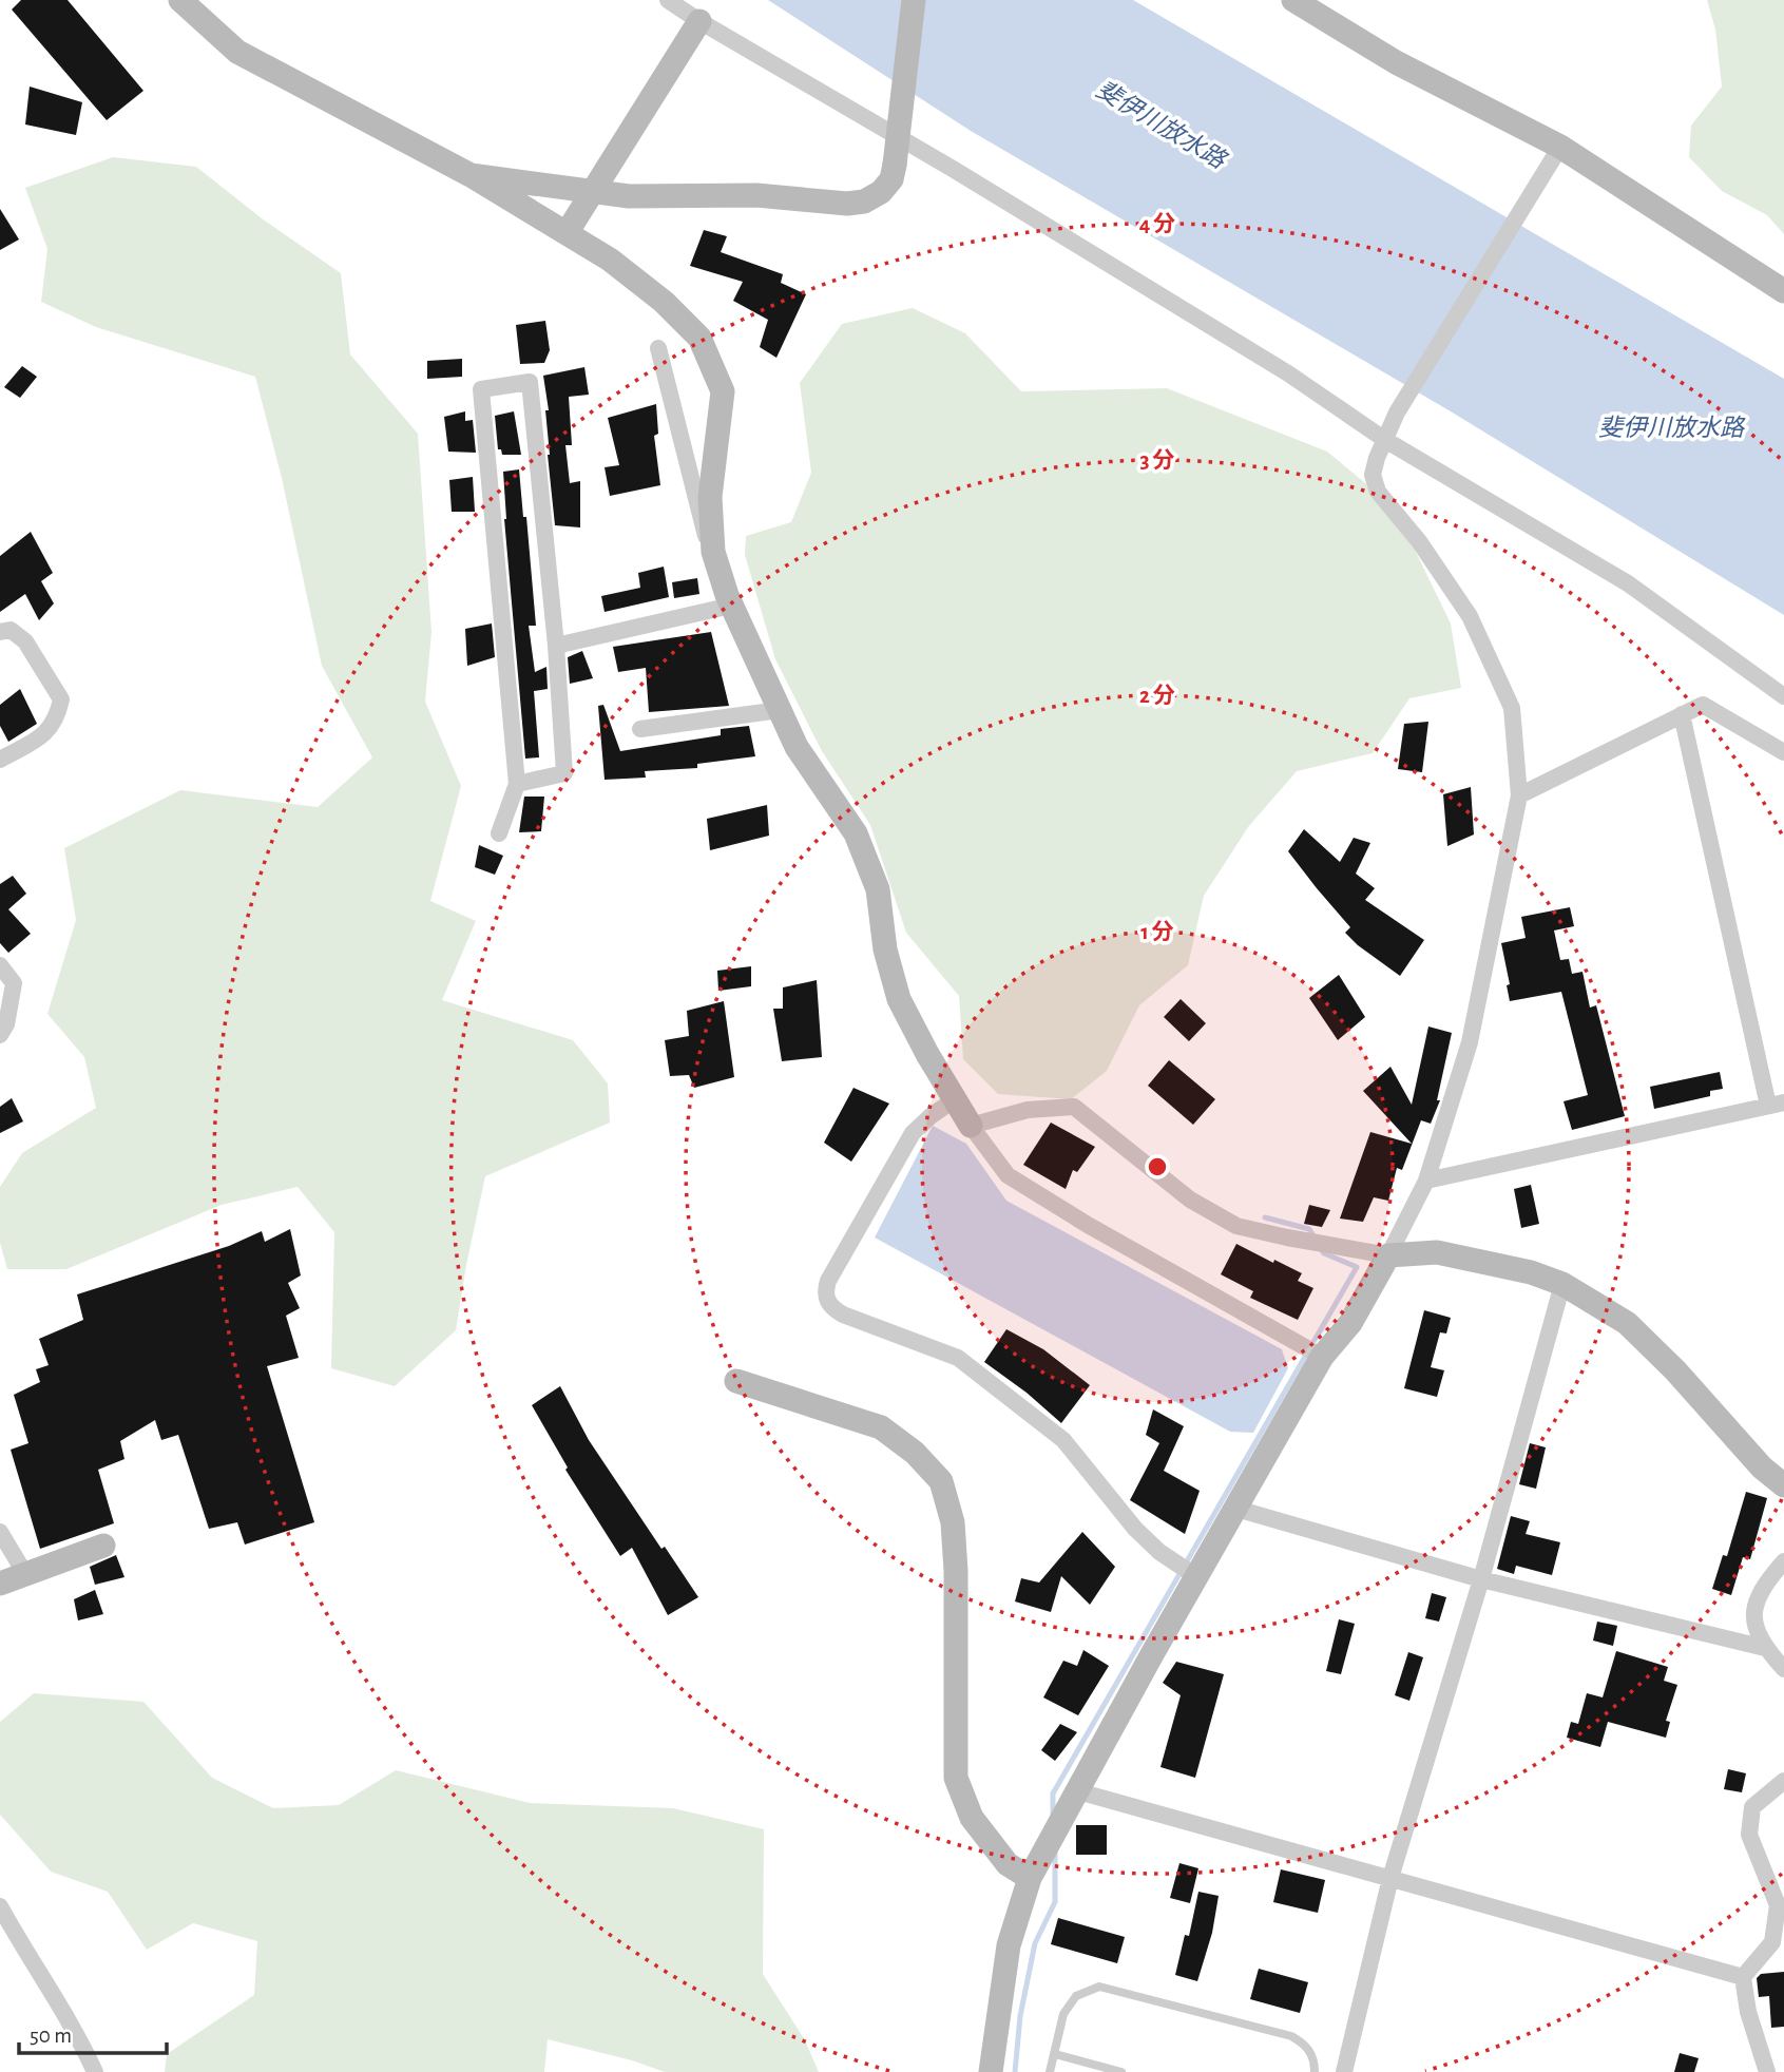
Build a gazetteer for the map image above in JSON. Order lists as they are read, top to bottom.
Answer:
{
  "water": ["斐伊川放水路"],
  "scale_bar": "50 m",
  "rings": [
    "4 分",
    "3 分",
    "2 分",
    "1 分"
  ]
}
